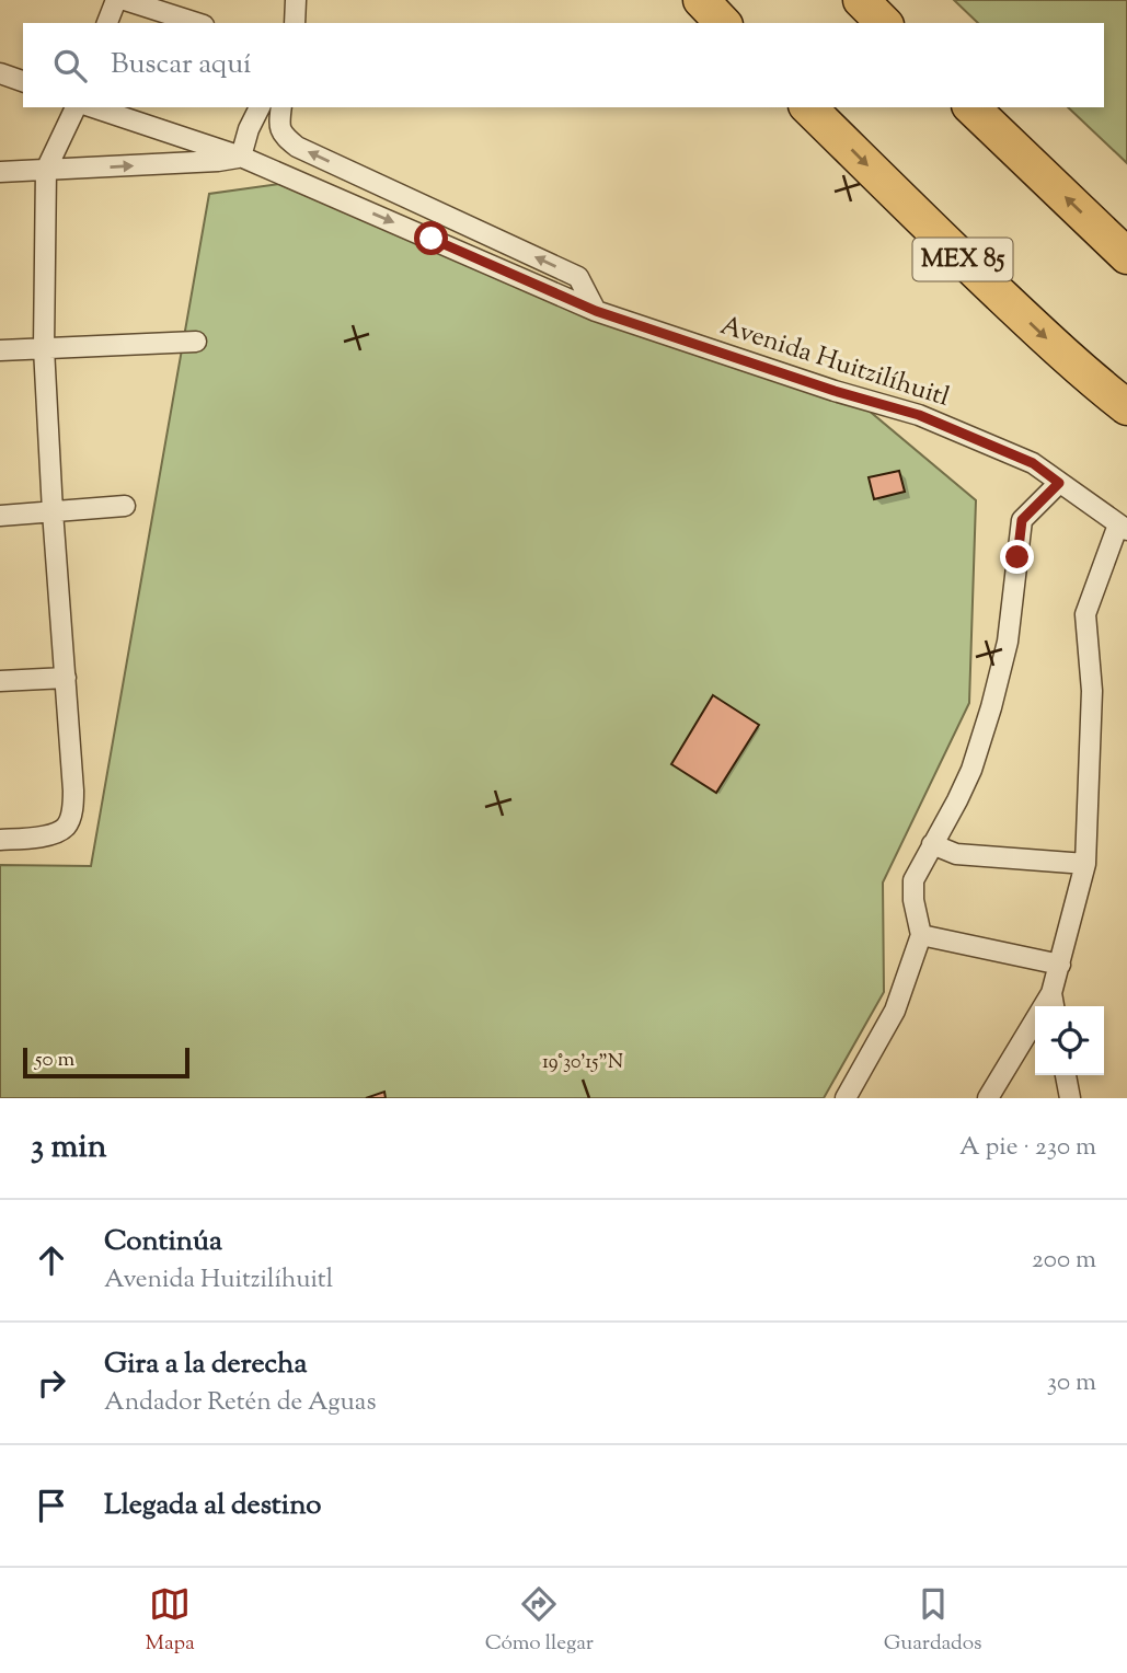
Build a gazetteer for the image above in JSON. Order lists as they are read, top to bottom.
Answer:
{
  "streets": {
    "highway": ["MEX 85"],
    "street": ["Avenida Huitzilíhuitl"]
  },
  "scale_bar": "50 m",
  "page": {
    "search": "Buscar aquí",
    "scale": "50 m",
    "heading": ["3 min", "A pie · 230 m"],
    "list": [
      ["Continúa", "Avenida Huitzilíhuitl", "200 m"],
      ["Gira a la derecha", "Andador Retén de Aguas", "30 m"],
      "Llegada al destino"
    ],
    "nav": ["Mapa", "Cómo llegar", "Guardados"]
  },
  "coordinates": ["19°30'15\"N"]
}
